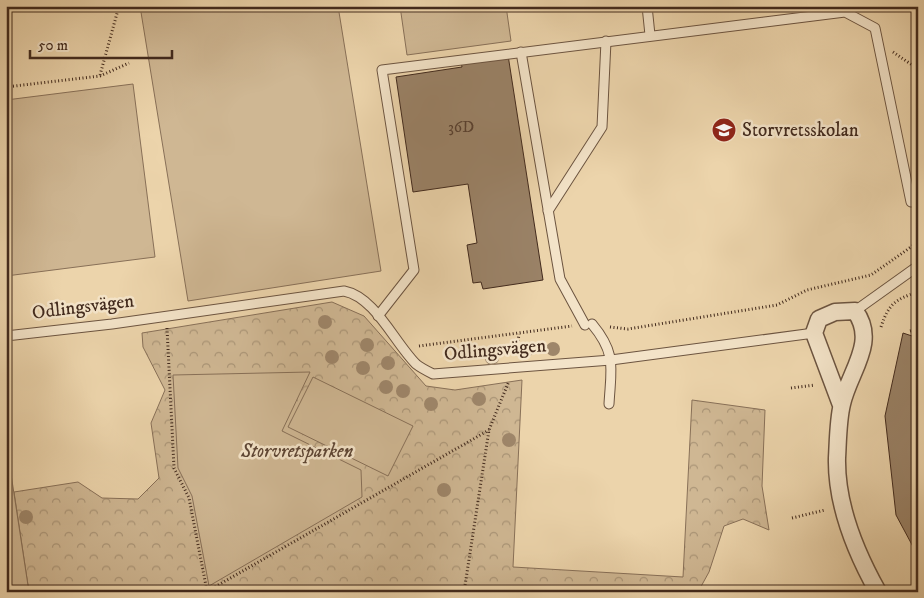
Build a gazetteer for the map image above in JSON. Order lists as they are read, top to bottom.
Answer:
{
  "streets": {
    "lane": ["Odlingsvägen"]
  },
  "parks": ["Storvretsparken"],
  "places": {
    "school or university": ["Storvretsskolan"]
  },
  "house_numbers": ["36D"],
  "scale_bar": "50 m"
}
